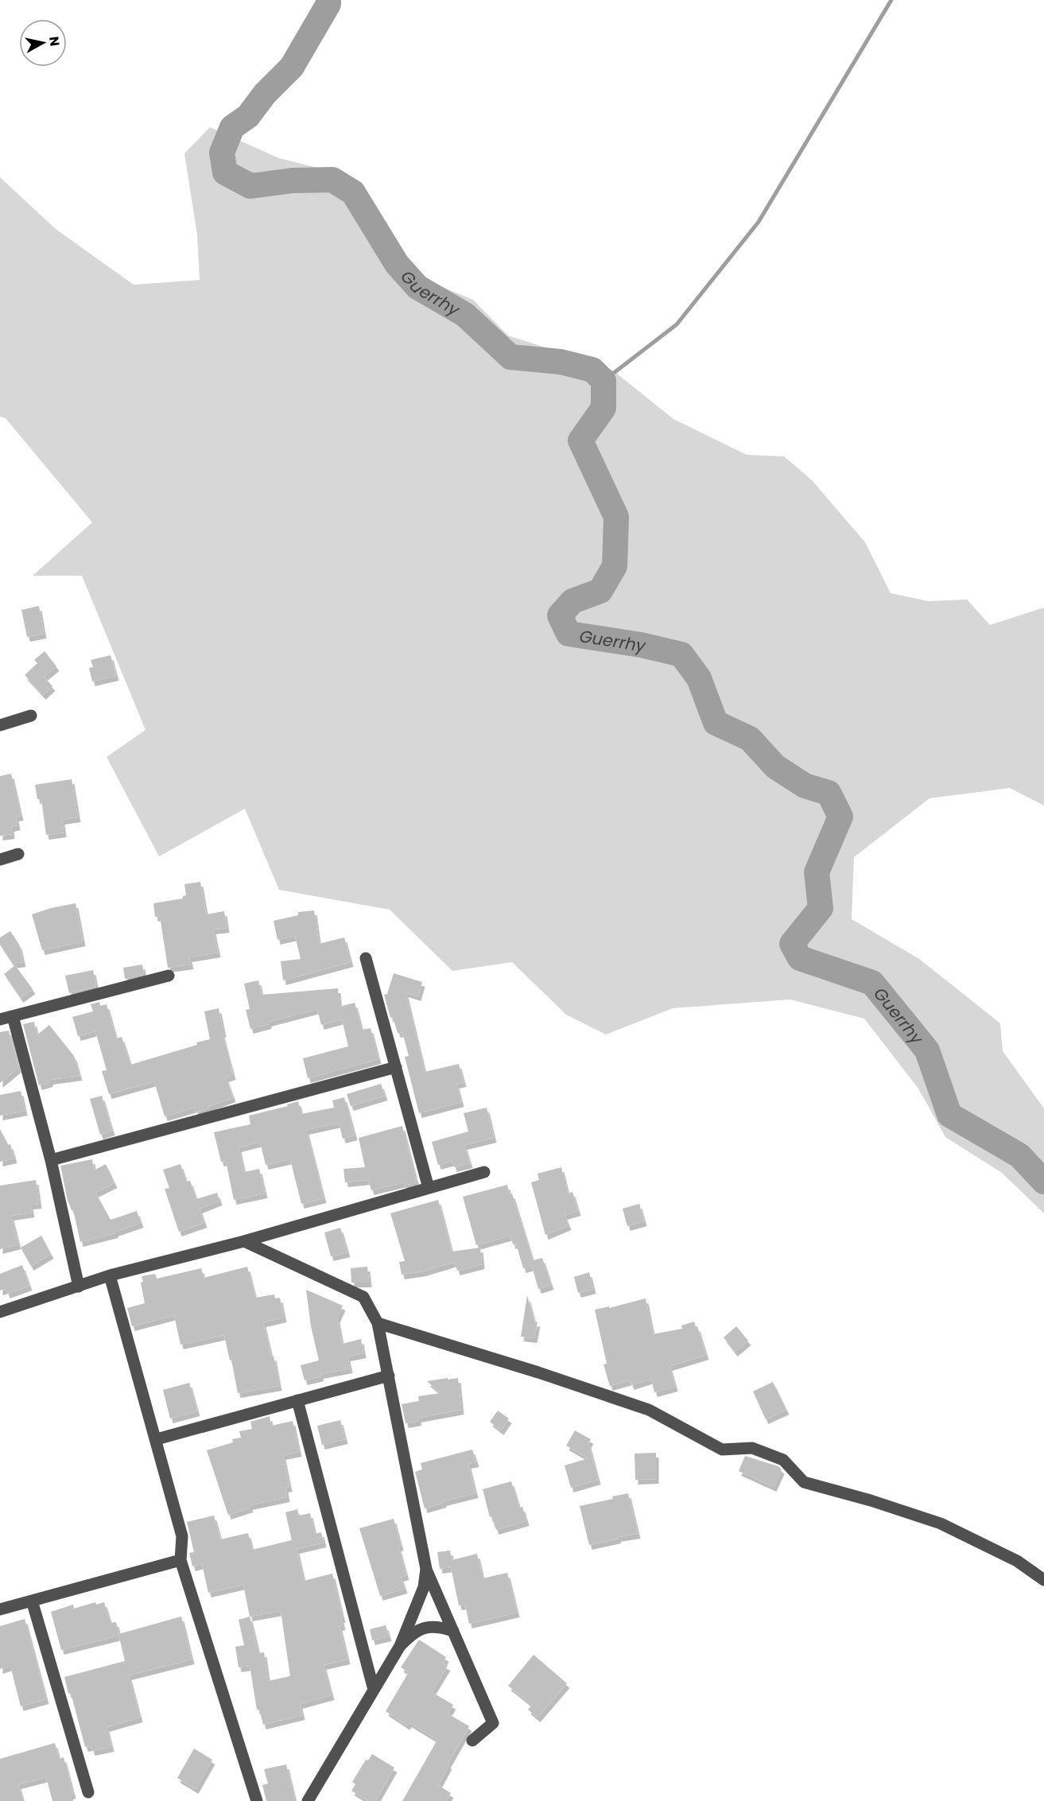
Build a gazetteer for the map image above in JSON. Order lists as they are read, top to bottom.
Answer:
{
  "water": ["Guerrhy"],
  "north": "right"
}
